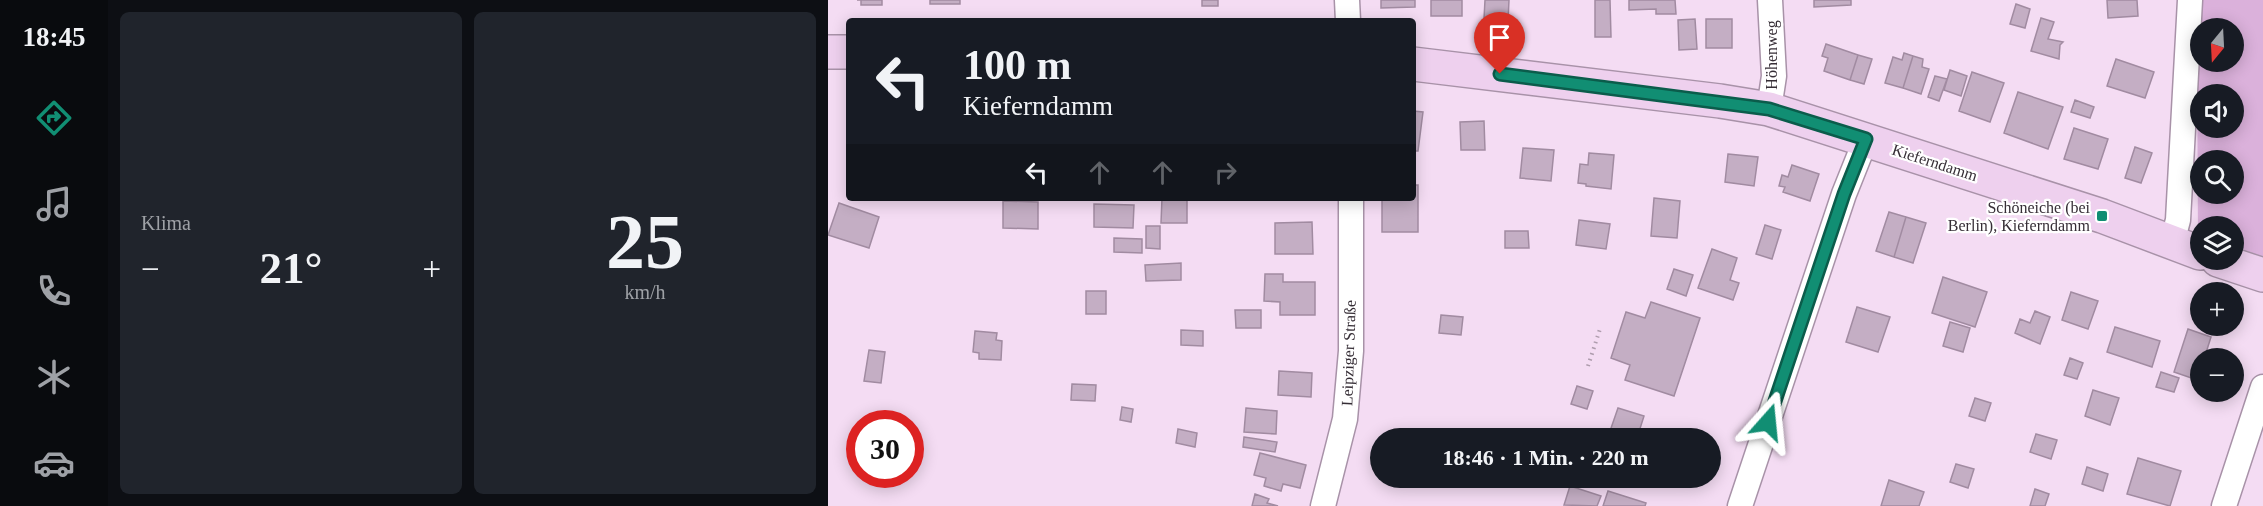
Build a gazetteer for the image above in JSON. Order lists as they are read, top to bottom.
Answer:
{
  "streets": {
    "street": ["Höhenweg", "Kieferndamm", "Leipziger Straße"]
  },
  "crossings": [
    ["Höhenweg", "Kieferndamm"]
  ],
  "places": {
    "transit": ["Schöneiche (bei Berlin), Kieferndamm"]
  },
  "north": "bottom",
  "page": {
    "tabs": "18:45",
    "tile": [
      "Klima",
      ["25", "km/h"]
    ],
    "map_buttons": ["+", "−"],
    "turn": ["100 m", "Kieferndamm"],
    "heat": ["−", "21°", "+"],
    "limit": "30",
    "trip": "18:46 · 1 Min. · 220 m"
  }
}
